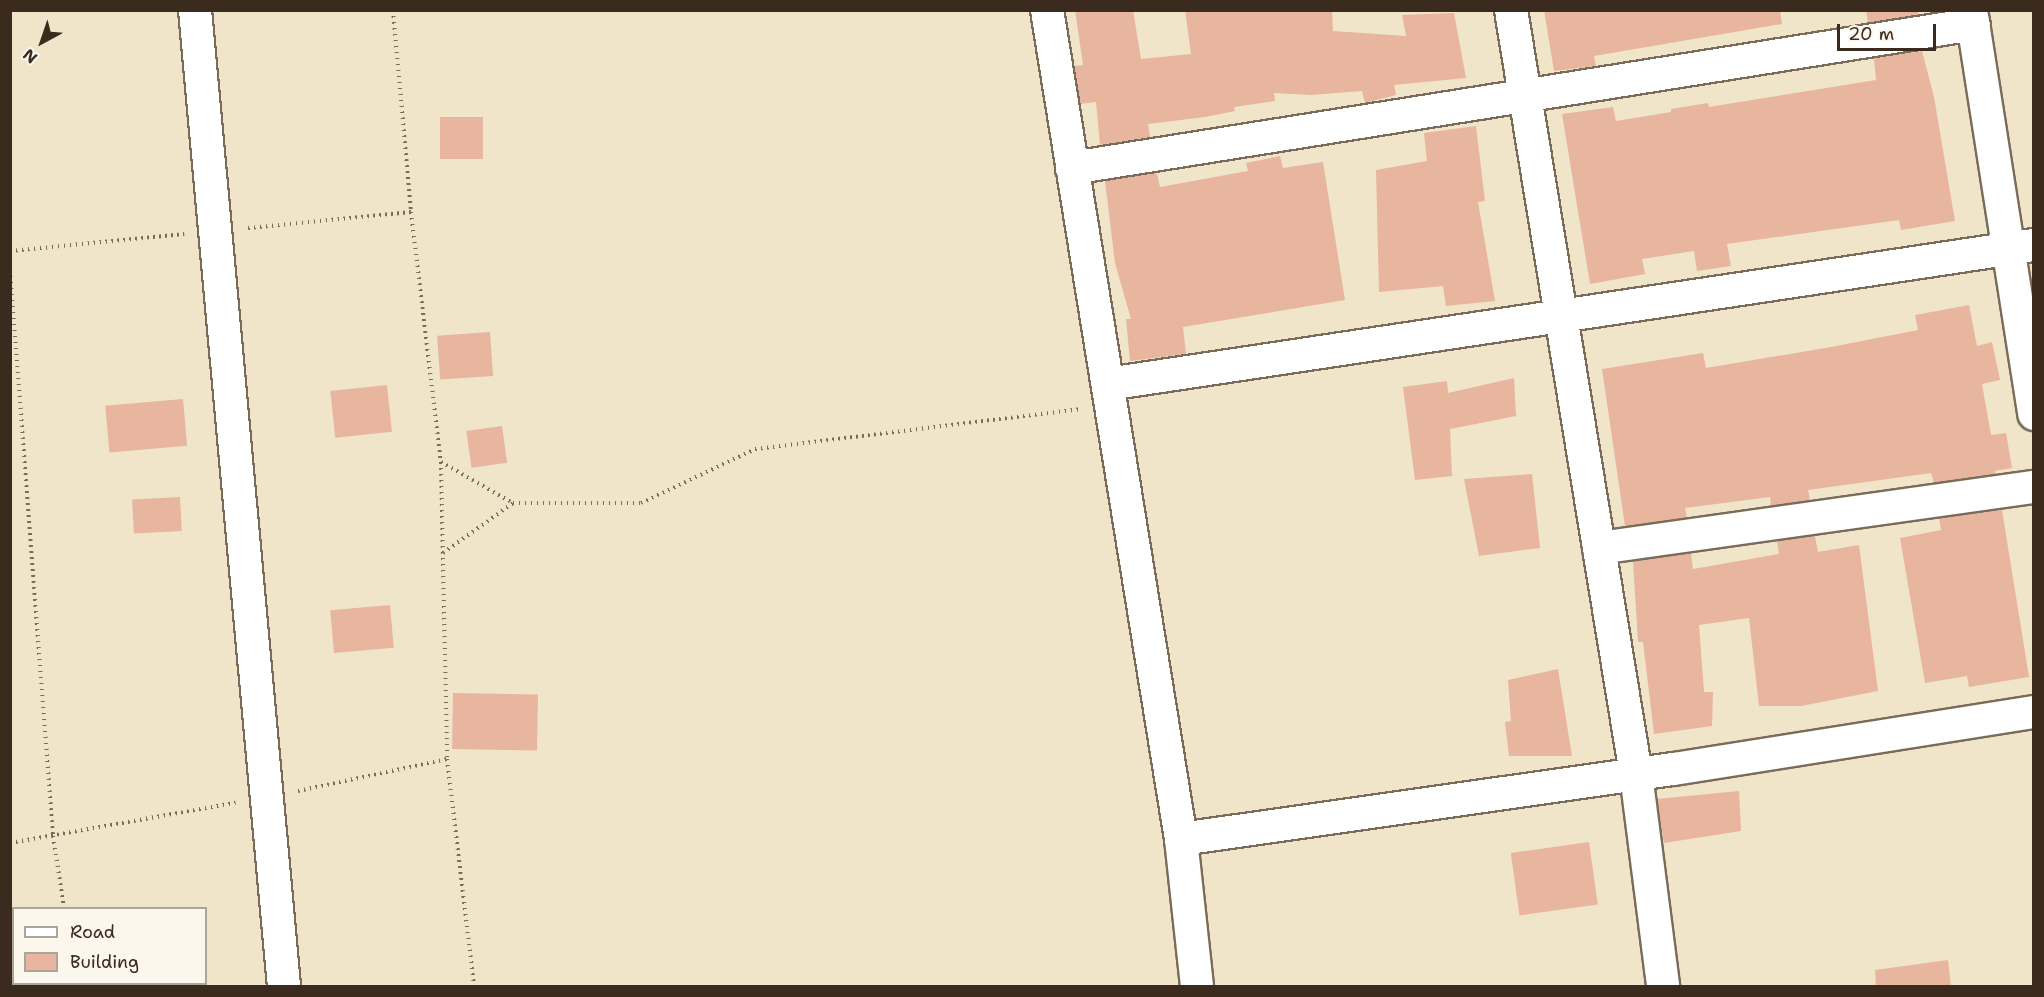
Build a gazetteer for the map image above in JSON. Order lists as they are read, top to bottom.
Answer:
{
  "legend": ["Road", "Building"],
  "scale_bar": "20 m",
  "north": "bottom left"
}
